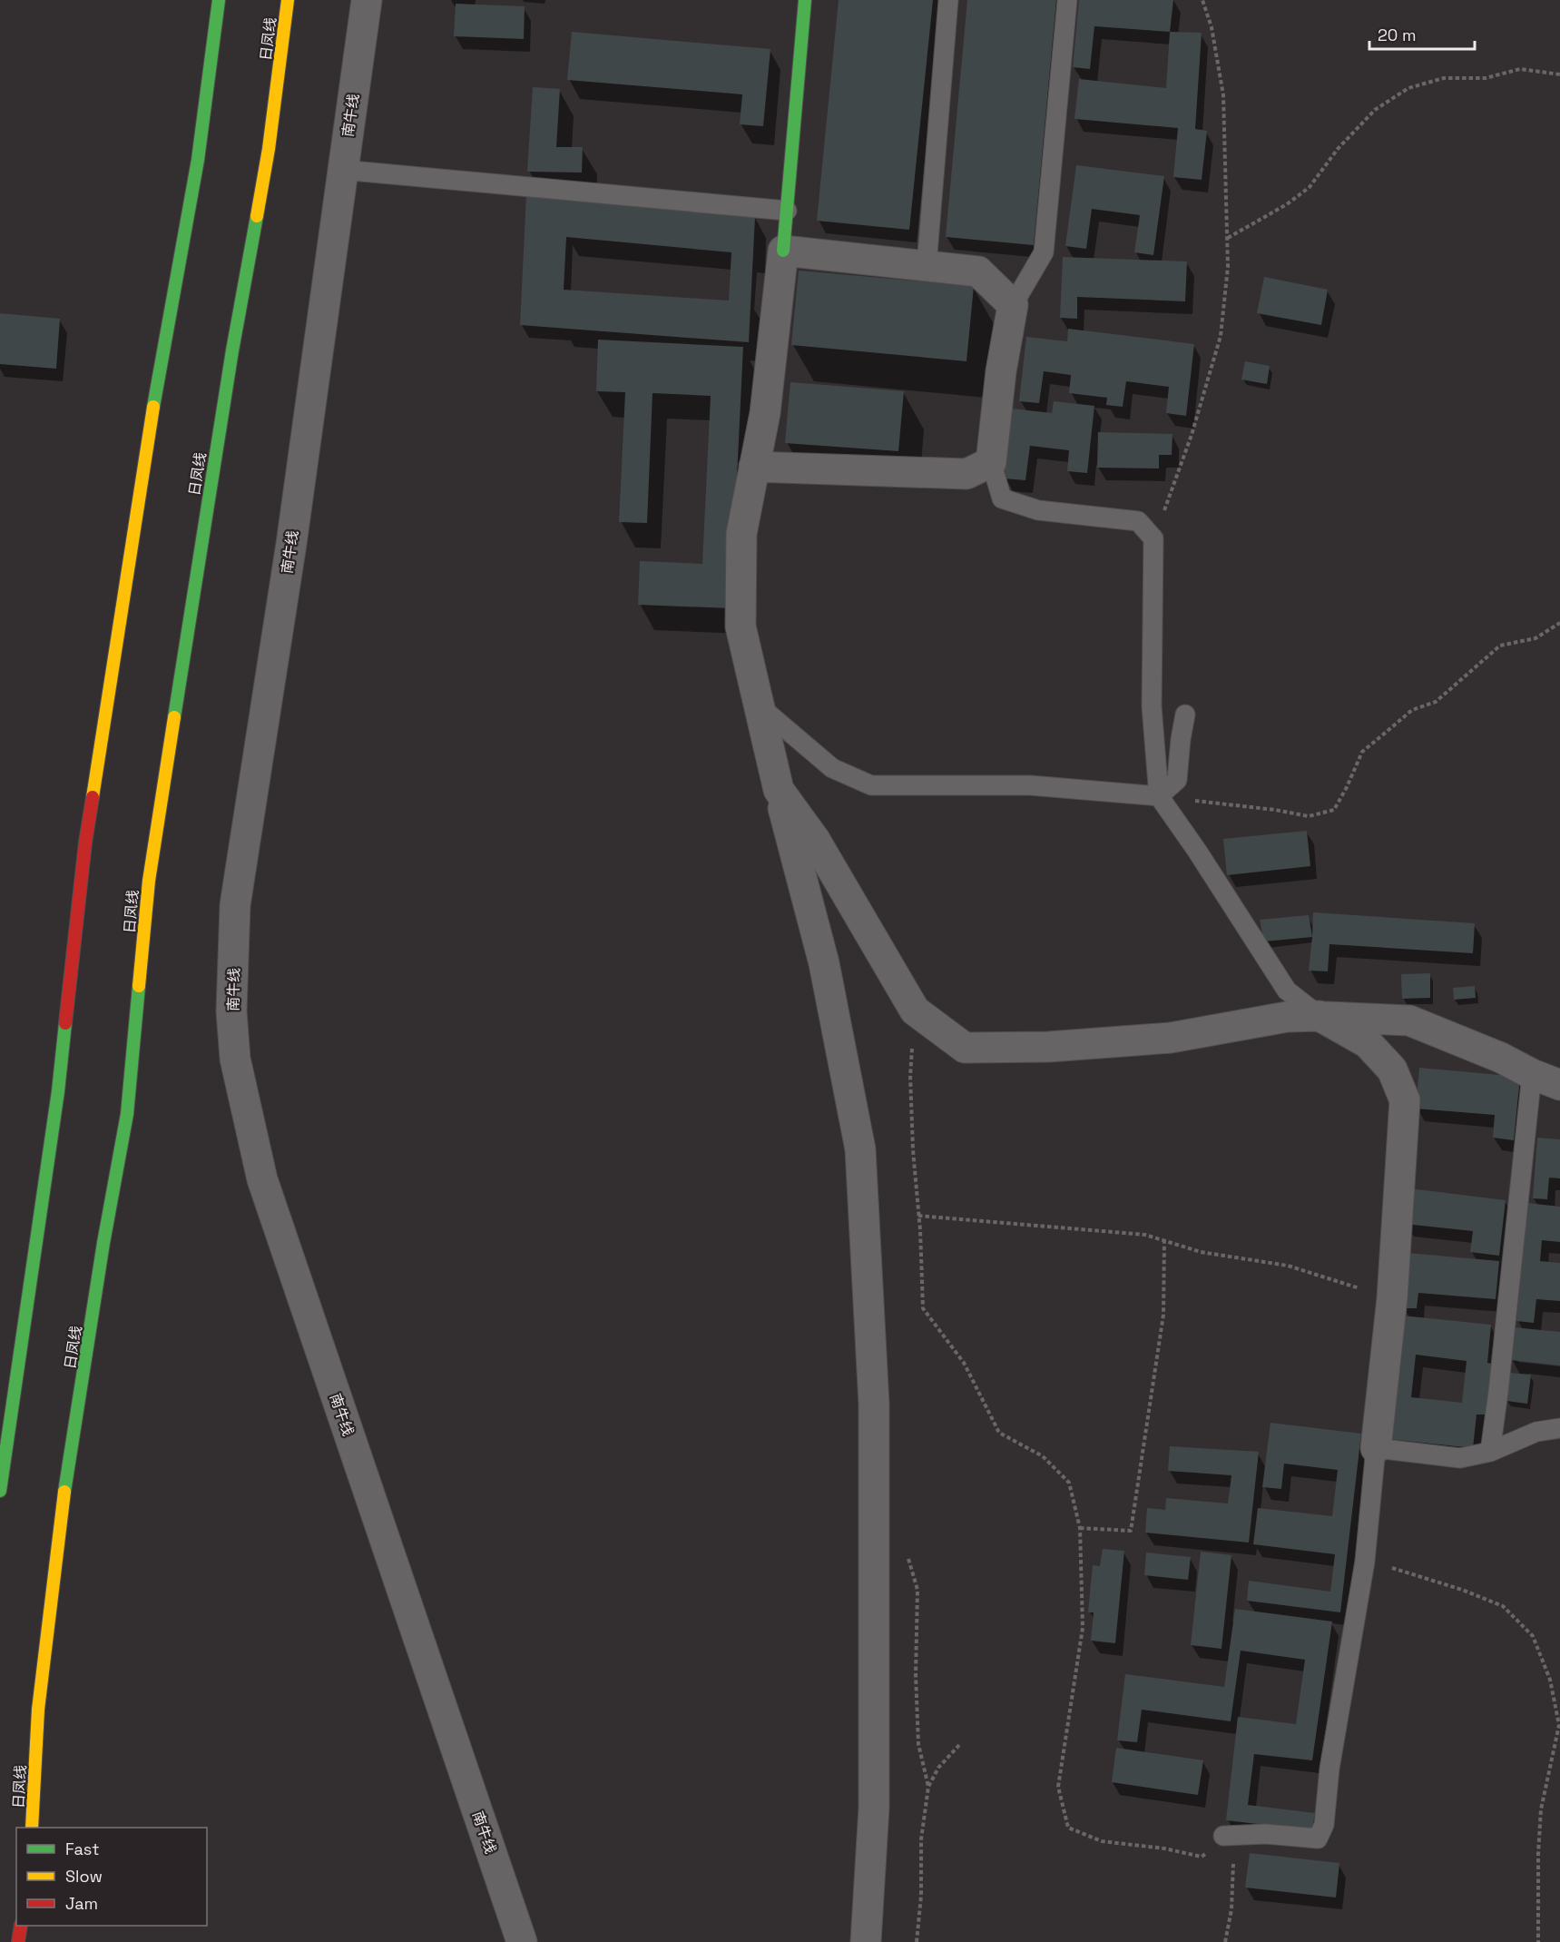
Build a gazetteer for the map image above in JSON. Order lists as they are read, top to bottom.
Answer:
{
  "streets": {
    "main road": ["日凤线"],
    "street": ["南牛线"]
  },
  "legend": ["Fast", "Slow", "Jam"],
  "scale_bar": "20 m"
}
